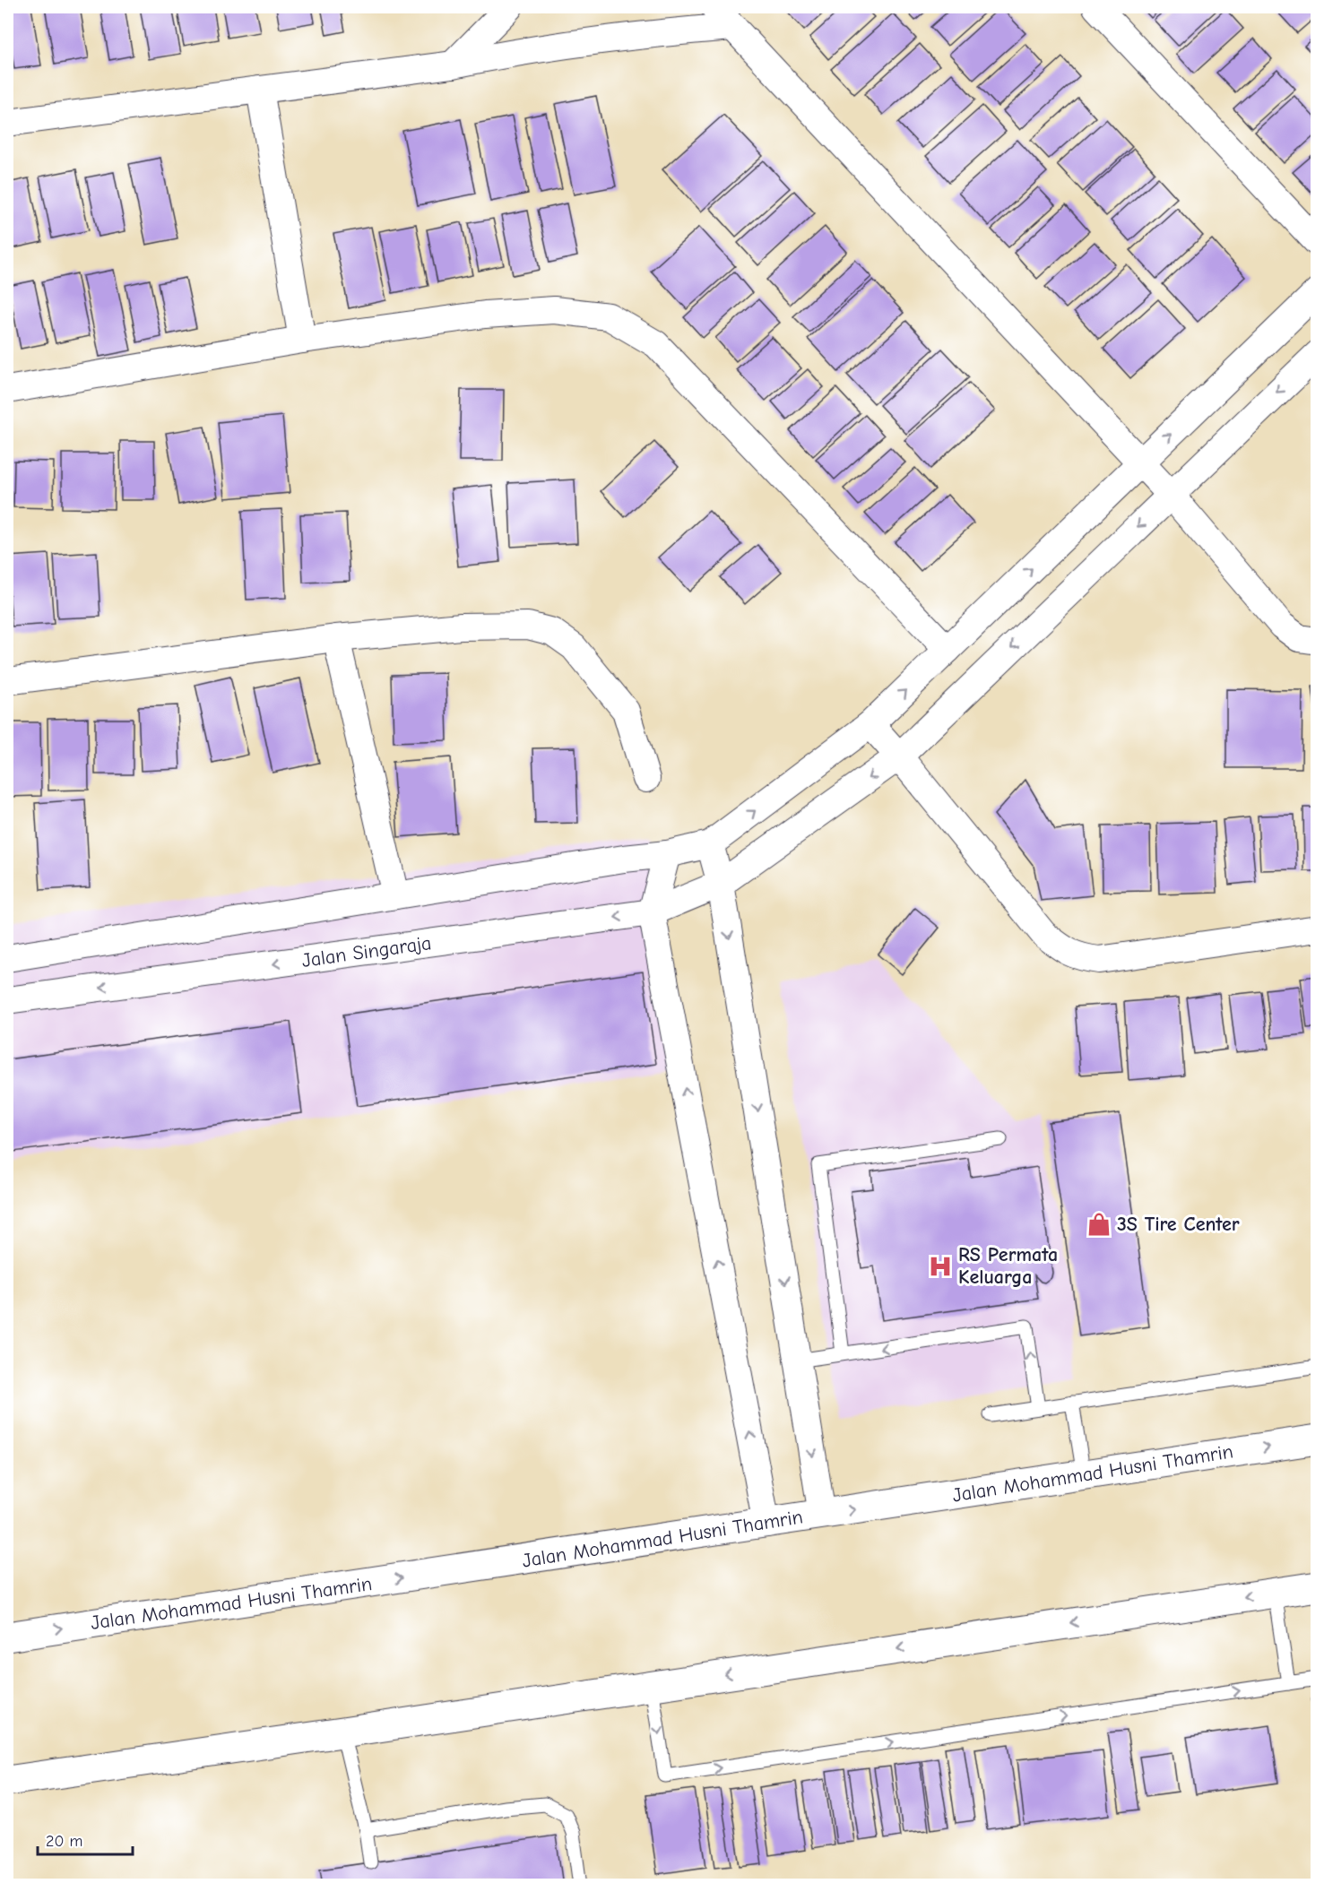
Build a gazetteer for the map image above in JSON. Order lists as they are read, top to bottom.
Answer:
{
  "streets": {
    "street": ["Jalan Singaraja", "Jalan Mohammad Husni Thamrin"]
  },
  "places": {
    "shop": ["3S Tire Center"],
    "hospital": ["RS Permata Keluarga"]
  },
  "scale_bar": "20 m"
}
